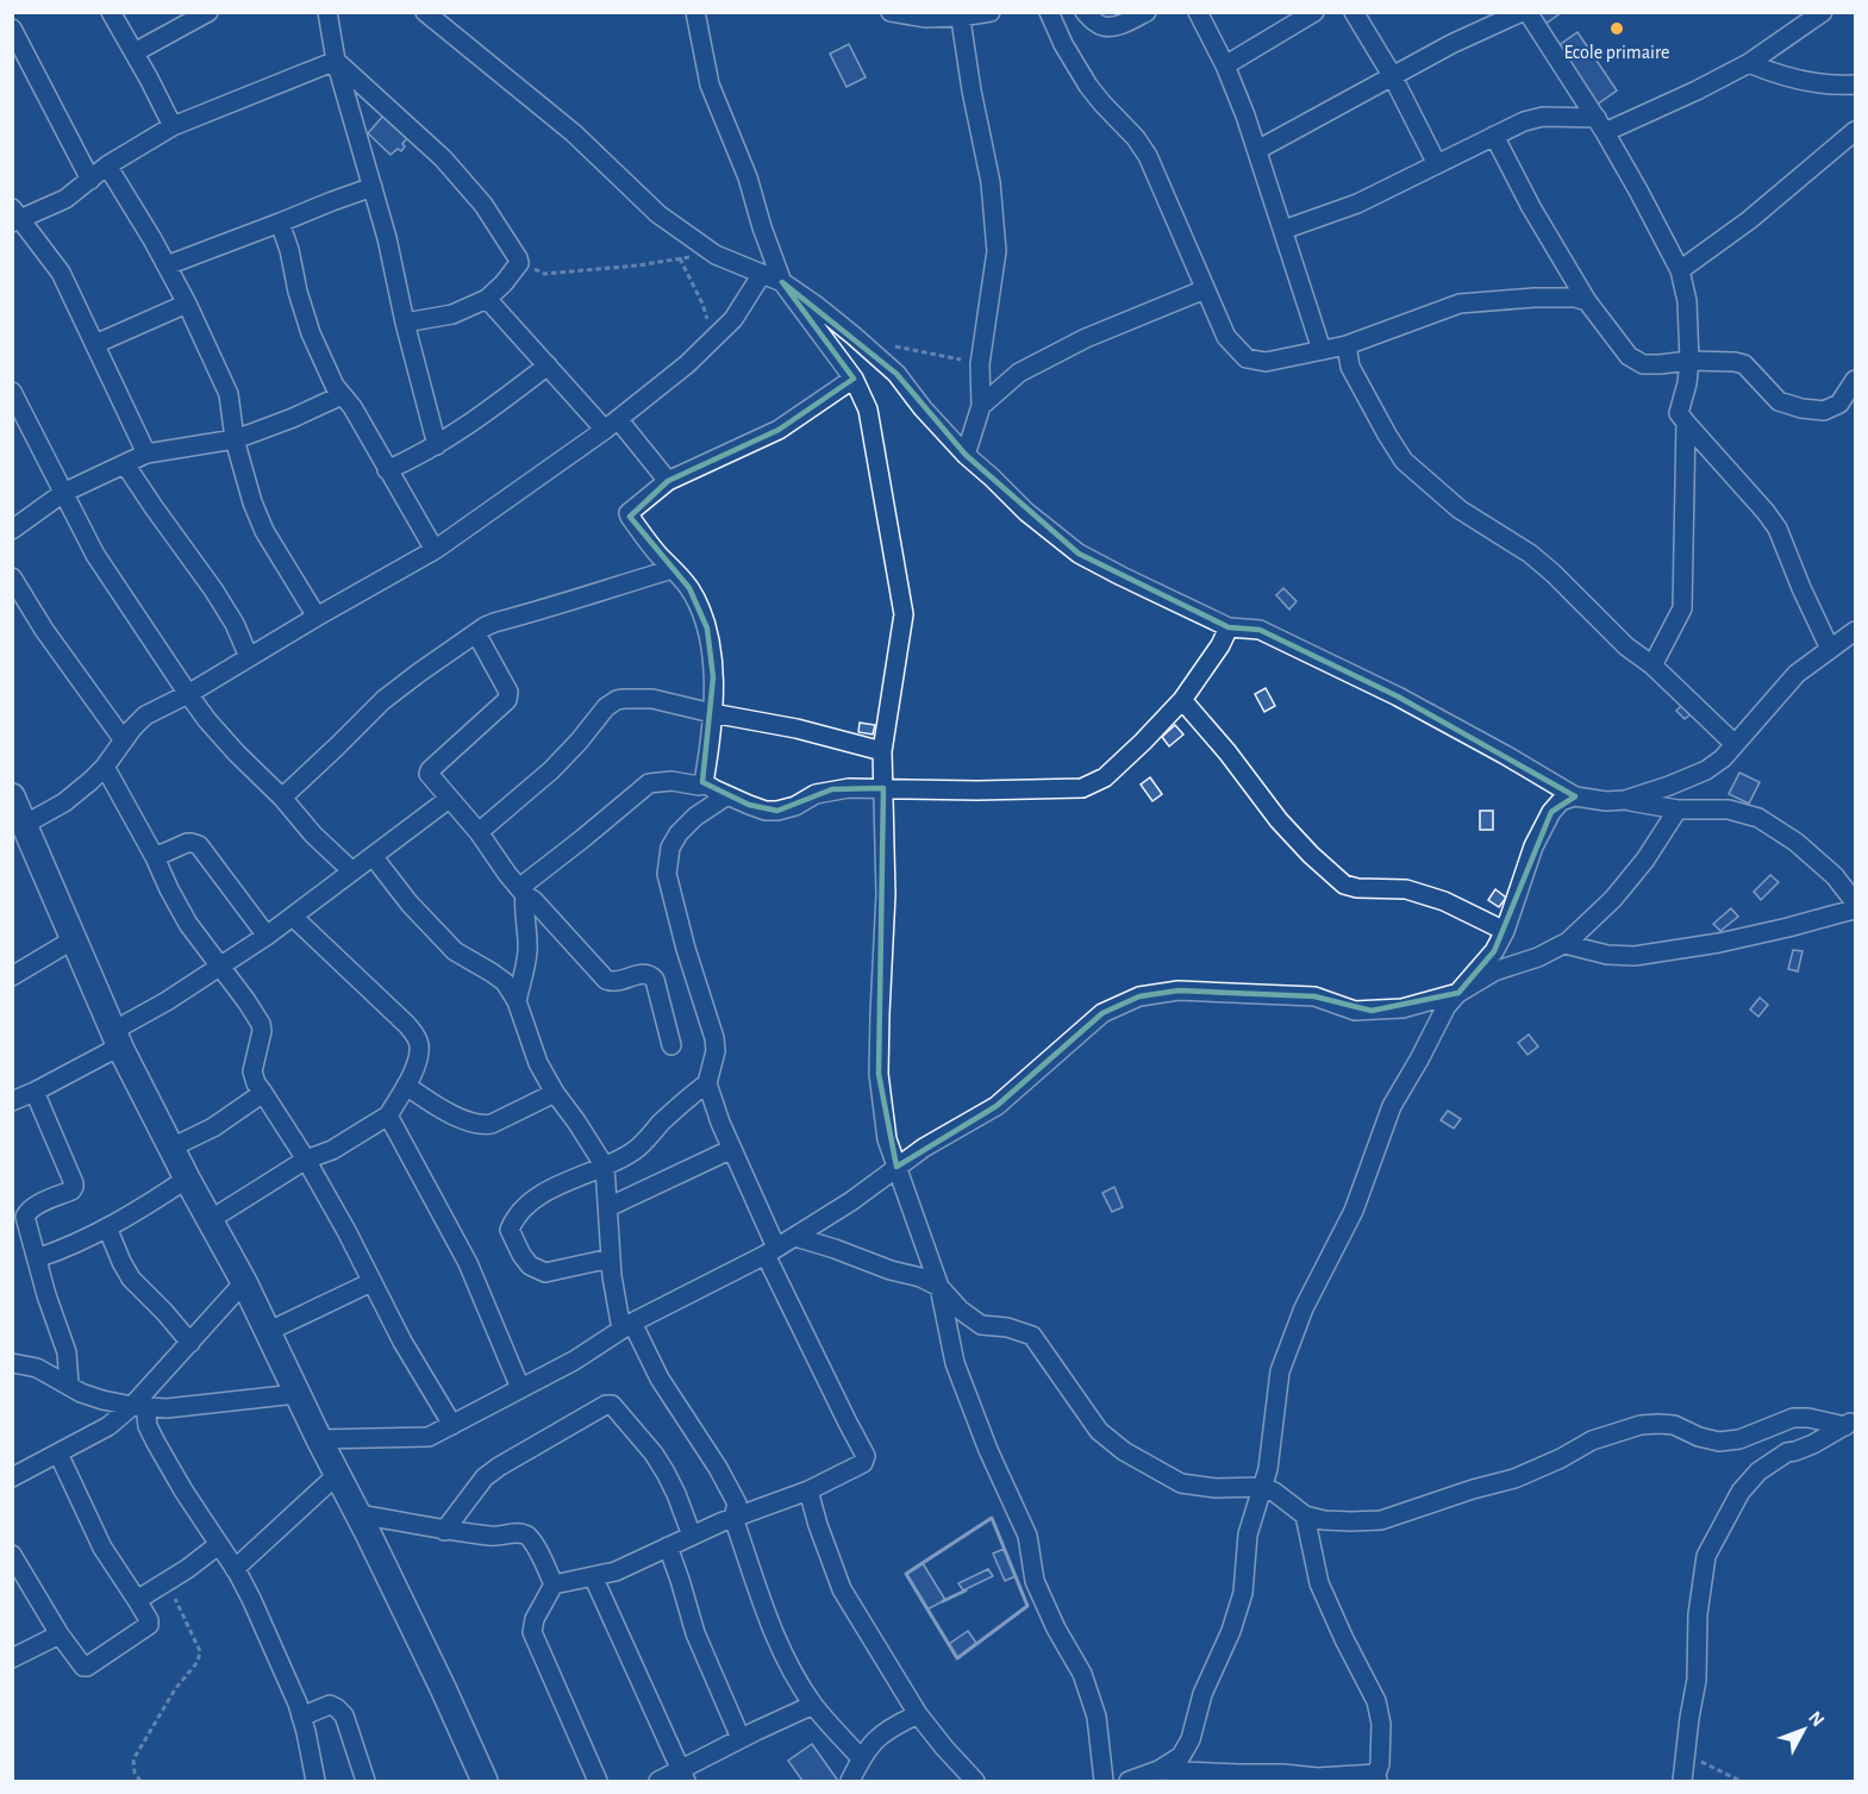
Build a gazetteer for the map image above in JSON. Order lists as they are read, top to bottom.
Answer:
{
  "places": ["Ecole primaire"],
  "north": "top right"
}
